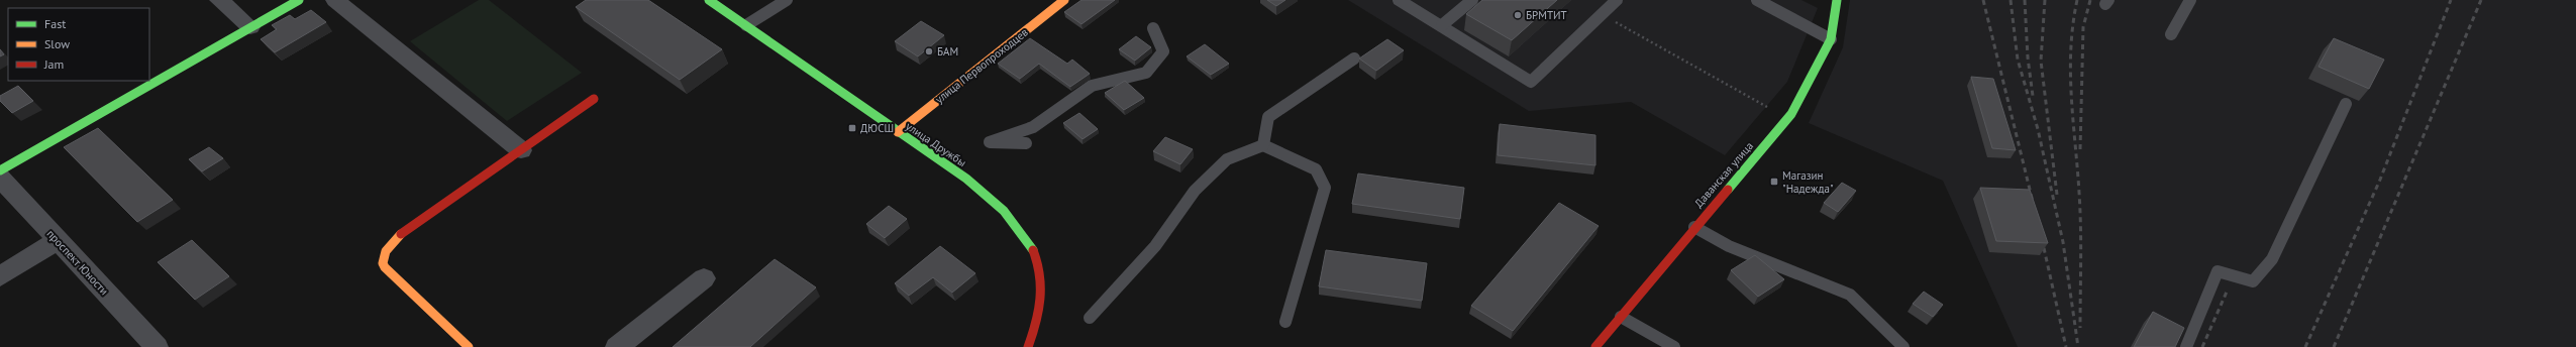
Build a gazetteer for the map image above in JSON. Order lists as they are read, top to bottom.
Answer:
{
  "streets": {
    "street": [
      "улица Первопроходцев",
      "улица Дружбы",
      "Даванская улица",
      "проспект Юности"
    ]
  },
  "crossings": [
    ["улица Первопроходцев", "улица Дружбы"]
  ],
  "places": {
    "other": ["БРМТИТ", "БАМ"],
    "transit": ["ДЮСШ", "Магазин \"Надежда\""]
  },
  "legend": ["Fast", "Slow", "Jam"]
}
